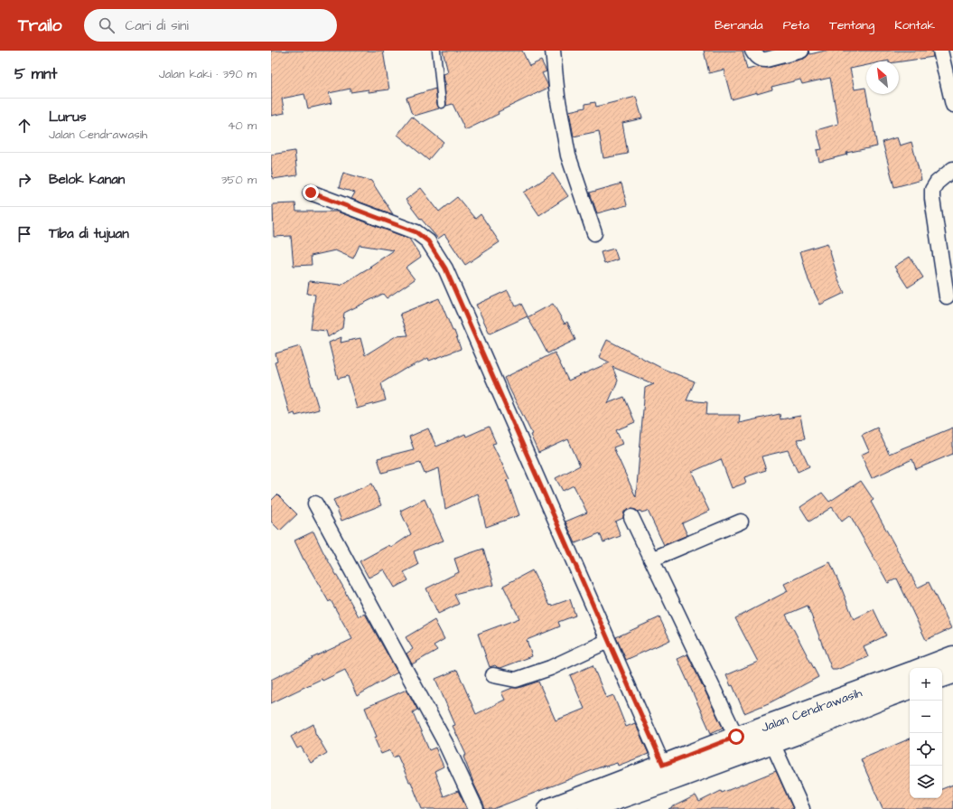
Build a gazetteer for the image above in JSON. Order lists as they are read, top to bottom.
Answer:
{
  "streets": {
    "main road": ["Jalan Cendrawasih"]
  },
  "north": "top left",
  "page": {
    "header": "Trailo",
    "search": "Cari di sini",
    "nav": [
      "Beranda",
      "Peta",
      "Tentang",
      "Kontak"
    ],
    "heading": ["5 mnt", "Jalan kaki · 390 m"],
    "list": [
      ["Lurus", "Jalan Cendrawasih", "40 m"],
      ["Belok kanan", "350 m"],
      "Tiba di tujuan"
    ],
    "map_buttons": ["+", "−"]
  }
}
